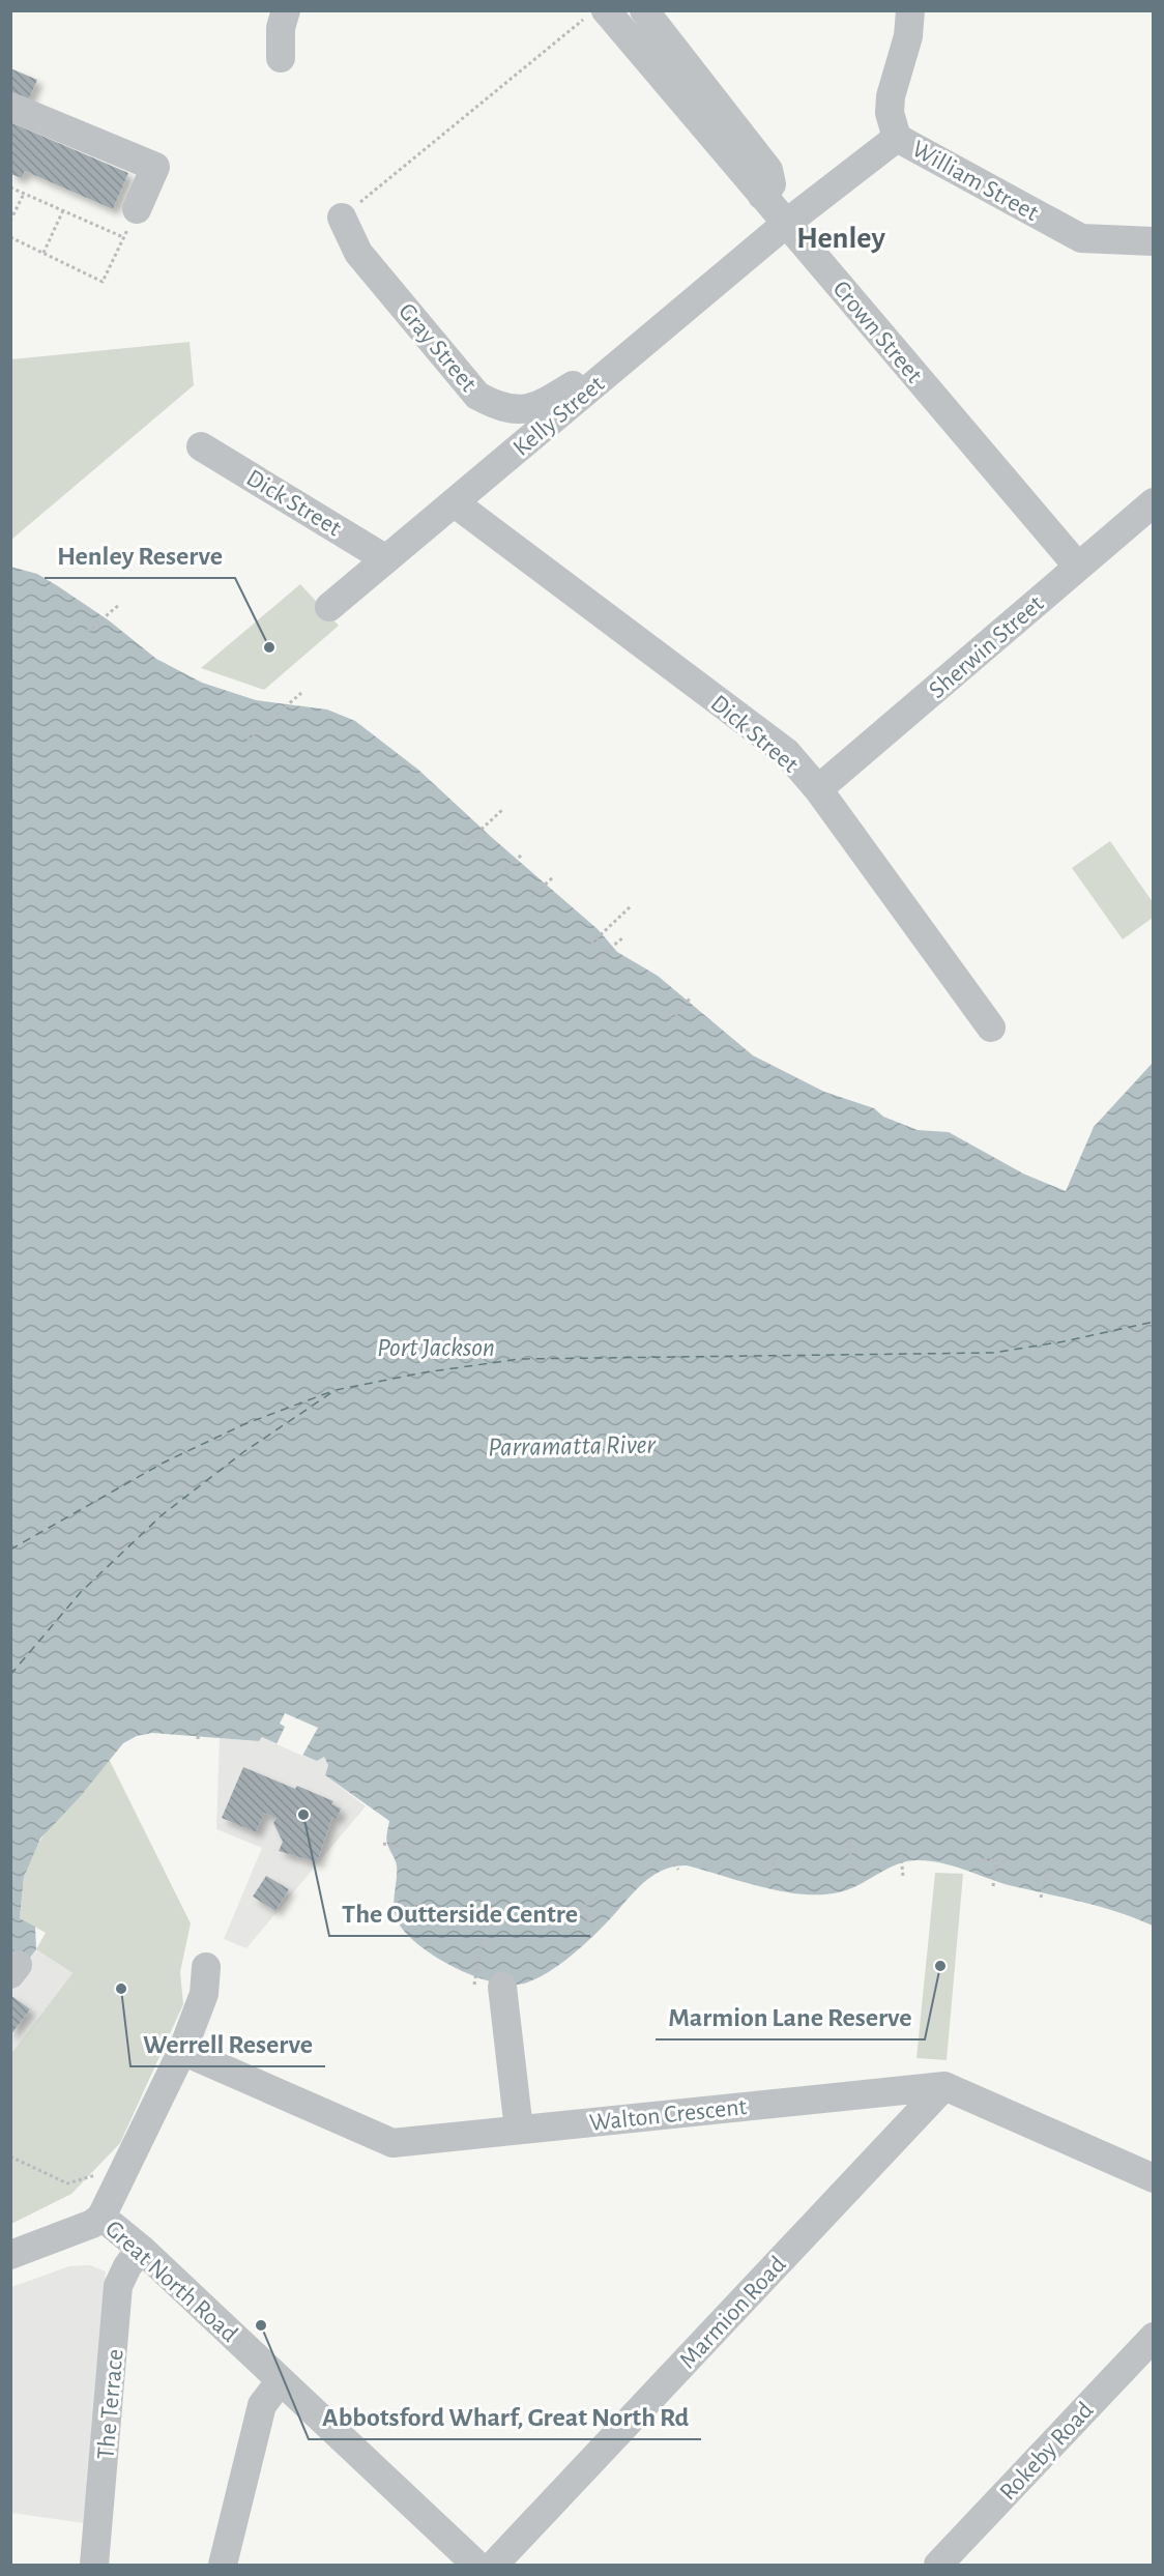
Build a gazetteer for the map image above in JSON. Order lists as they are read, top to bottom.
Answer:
{
  "streets": {
    "street": [
      "William Street",
      "Crown Street",
      "Gray Street",
      "Kelly Street",
      "Dick Street",
      "Sherwin Street",
      "Walton Crescent",
      "Great North Road",
      "Marmion Road",
      "The Terrace",
      "Rokeby Road"
    ]
  },
  "crossings": [
    ["William Street", "Crown Street"],
    ["William Street", "Kelly Street"],
    ["Crown Street", "Kelly Street"],
    ["Crown Street", "Sherwin Street"],
    ["Gray Street", "Kelly Street"],
    ["Kelly Street", "Dick Street"],
    ["Dick Street", "Sherwin Street"],
    ["Walton Crescent", "Marmion Road"],
    ["Great North Road", "The Terrace"]
  ],
  "districts": ["Henley"],
  "water": ["Port Jackson", "Parramatta River"],
  "places": [
    "Henley Reserve",
    "The Outterside Centre",
    "Marmion Lane Reserve",
    "Werrell Reserve",
    "Abbotsford Wharf, Great North Rd"
  ]
}
